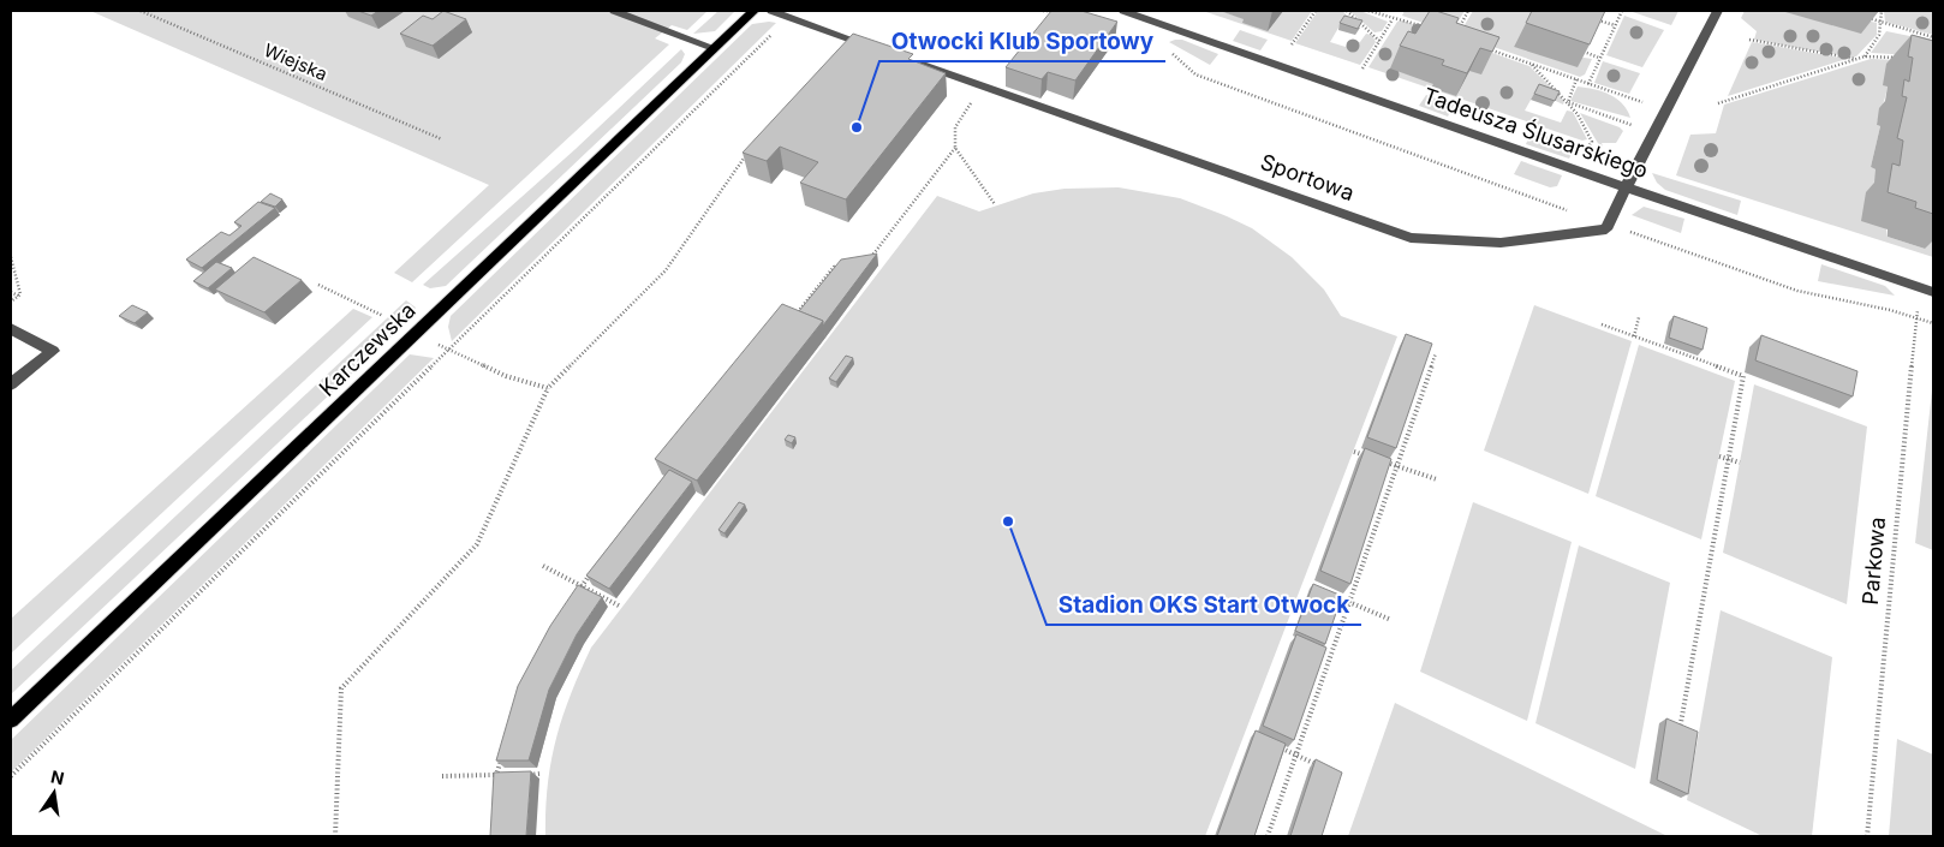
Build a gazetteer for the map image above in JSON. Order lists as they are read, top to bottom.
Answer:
{
  "streets": {
    "main road": ["Karczewska"],
    "street": ["Tadeusza Ślusarskiego", "Sportowa"],
    "path": ["Wiejska", "Parkowa"]
  },
  "crossings": [
    ["Tadeusza Ślusarskiego", "Parkowa"]
  ],
  "places": ["Otwocki Klub Sportowy", "Stadion OKS Start Otwock"],
  "north": "top"
}
